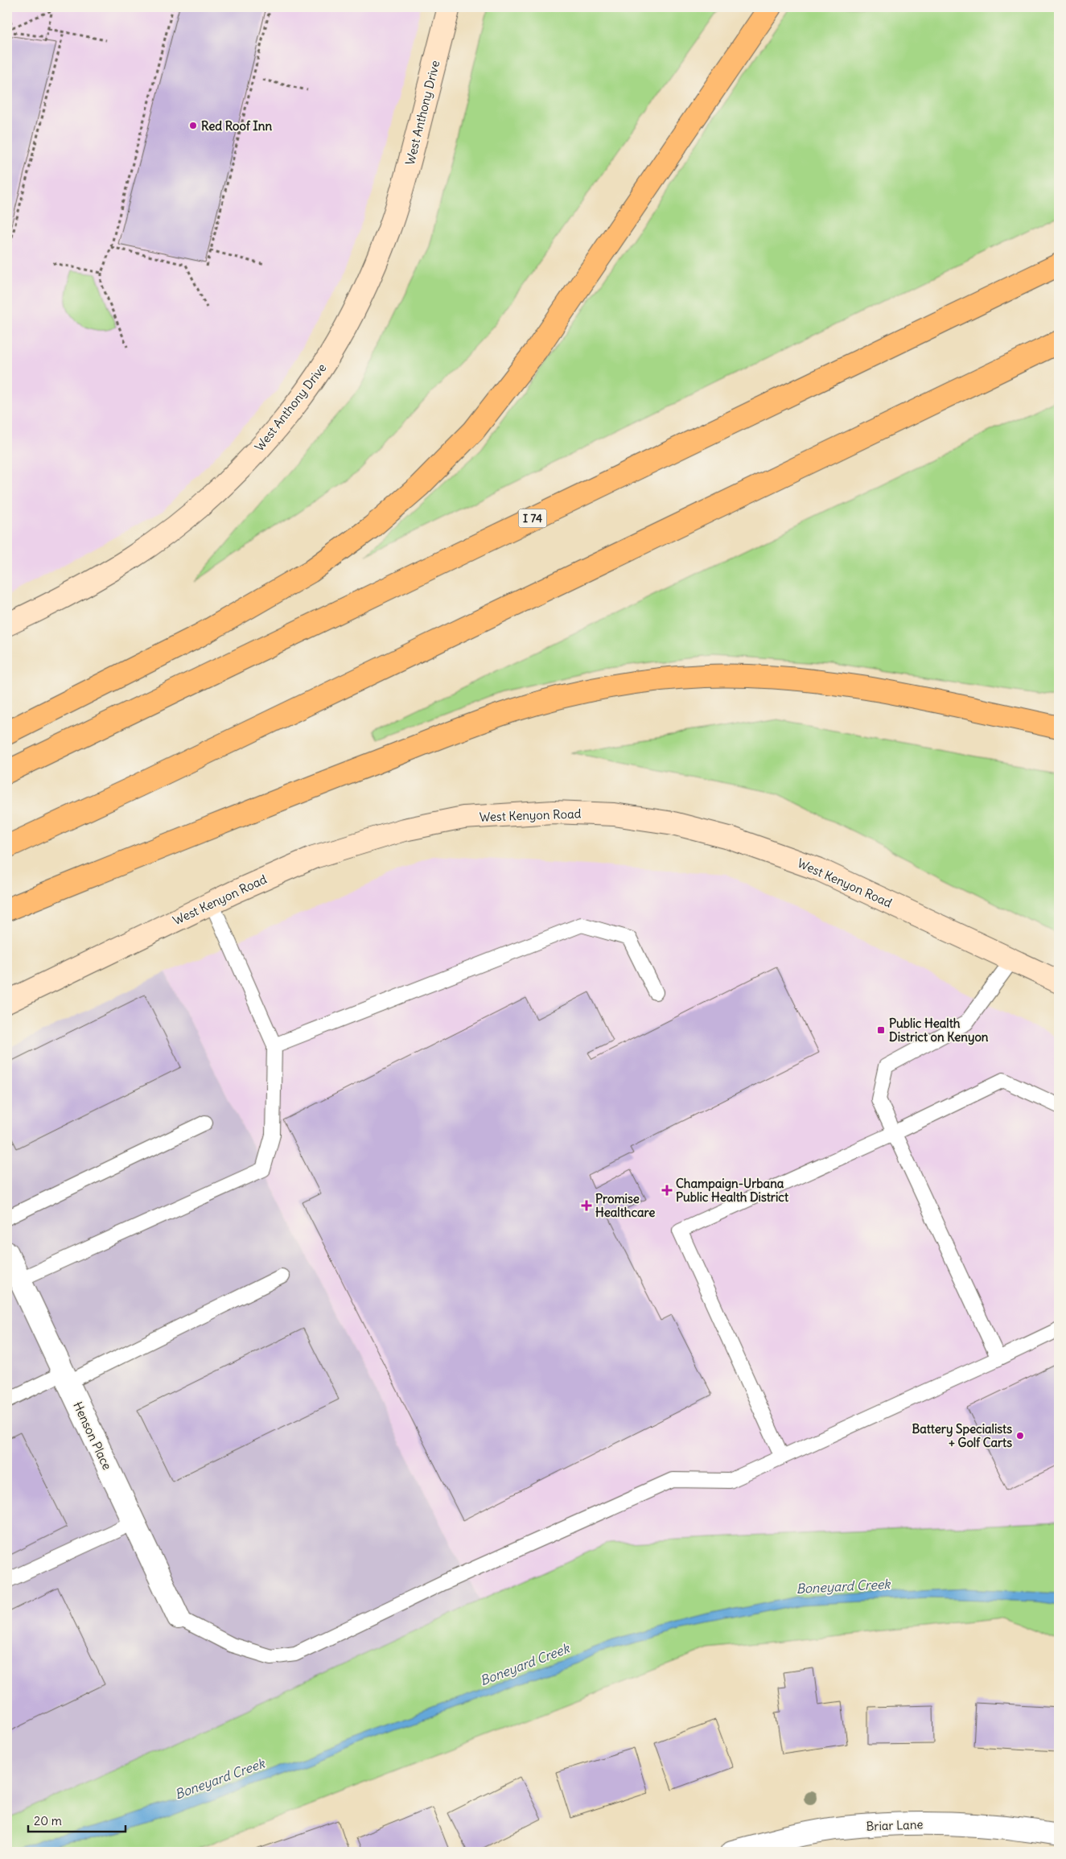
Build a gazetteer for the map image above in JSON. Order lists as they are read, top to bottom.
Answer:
{
  "streets": {
    "highway": ["I 74"],
    "street": [
      "West Anthony Drive",
      "West Kenyon Road",
      "Henson Place",
      "Briar Lane"
    ]
  },
  "water": ["Boneyard Creek"],
  "places": {
    "other": ["Red Roof Inn", "Battery Specialists + Golf Carts"],
    "transit": ["Public Health District on Kenyon"],
    "health": ["Champaign-Urbana Public Health District", "Promise Healthcare"]
  },
  "scale_bar": "20 m"
}
